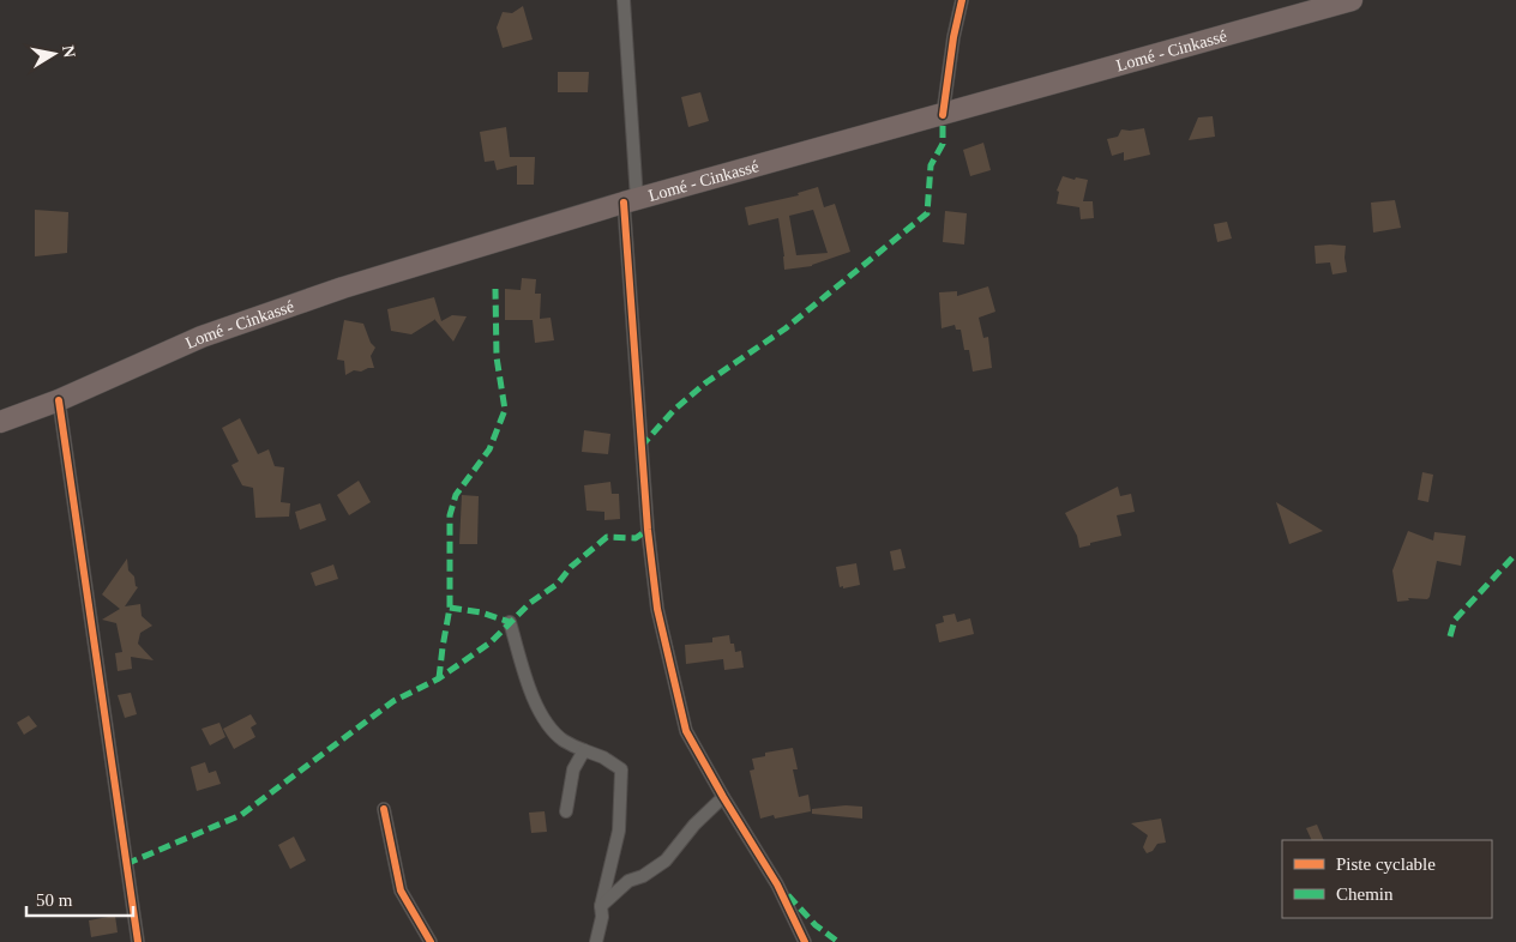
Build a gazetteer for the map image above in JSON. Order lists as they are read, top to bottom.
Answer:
{
  "streets": {
    "highway": ["Lomé - Cinkassé"]
  },
  "legend": ["Piste cyclable", "Chemin"],
  "scale_bar": "50 m",
  "north": "right"
}
